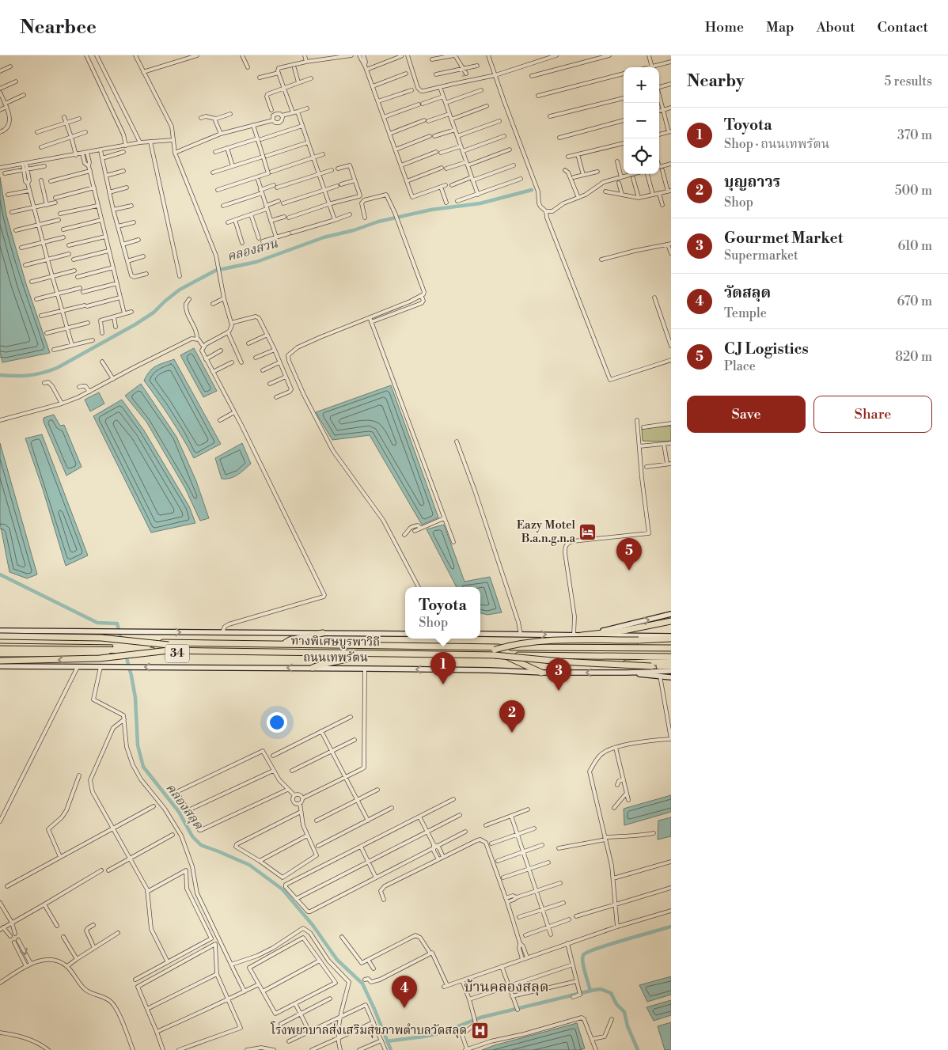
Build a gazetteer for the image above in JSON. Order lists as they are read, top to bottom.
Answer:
{
  "streets": {
    "highway": ["ทางพิเศษบูรพาวิถี", "34", "ถนนเทพรัตน"]
  },
  "crossings": [
    ["ทางพิเศษบูรพาวิถี", "ถนนเทพรัตน"]
  ],
  "districts": ["บ้านคลองสลุด"],
  "water": ["คลองสวน", "คลองสลุด"],
  "places": {
    "hotel": ["Eazy Motel B.a.n.g.n.a"],
    "hospital": ["โรงพยาบาลส่งเสริมสุขภาพตำบลวัดสลุด"]
  },
  "page": {
    "header": "Nearbee",
    "nav": [
      "Home",
      "Map",
      "About",
      "Contact"
    ],
    "heading": ["Nearby", "5 results"],
    "map_buttons": ["+", "−"],
    "list": [
      {
        "mark": "1",
        "name": "Toyota",
        "note": "Shop · ถนนเทพรัตน",
        "value": "370 m"
      },
      {
        "mark": "2",
        "name": "บุญถาวร",
        "note": "Shop",
        "value": "500 m"
      },
      {
        "mark": "3",
        "name": "Gourmet Market",
        "note": "Supermarket",
        "value": "610 m"
      },
      {
        "mark": "4",
        "name": "วัดสลุด",
        "note": "Temple",
        "value": "670 m"
      },
      {
        "mark": "5",
        "name": "CJ Logistics",
        "note": "Place",
        "value": "820 m"
      }
    ],
    "buttons": ["Save", "Share"],
    "pins": [
      "5",
      "1",
      "3",
      "2",
      "4"
    ],
    "popup": ["Toyota", "Shop"]
  }
}
